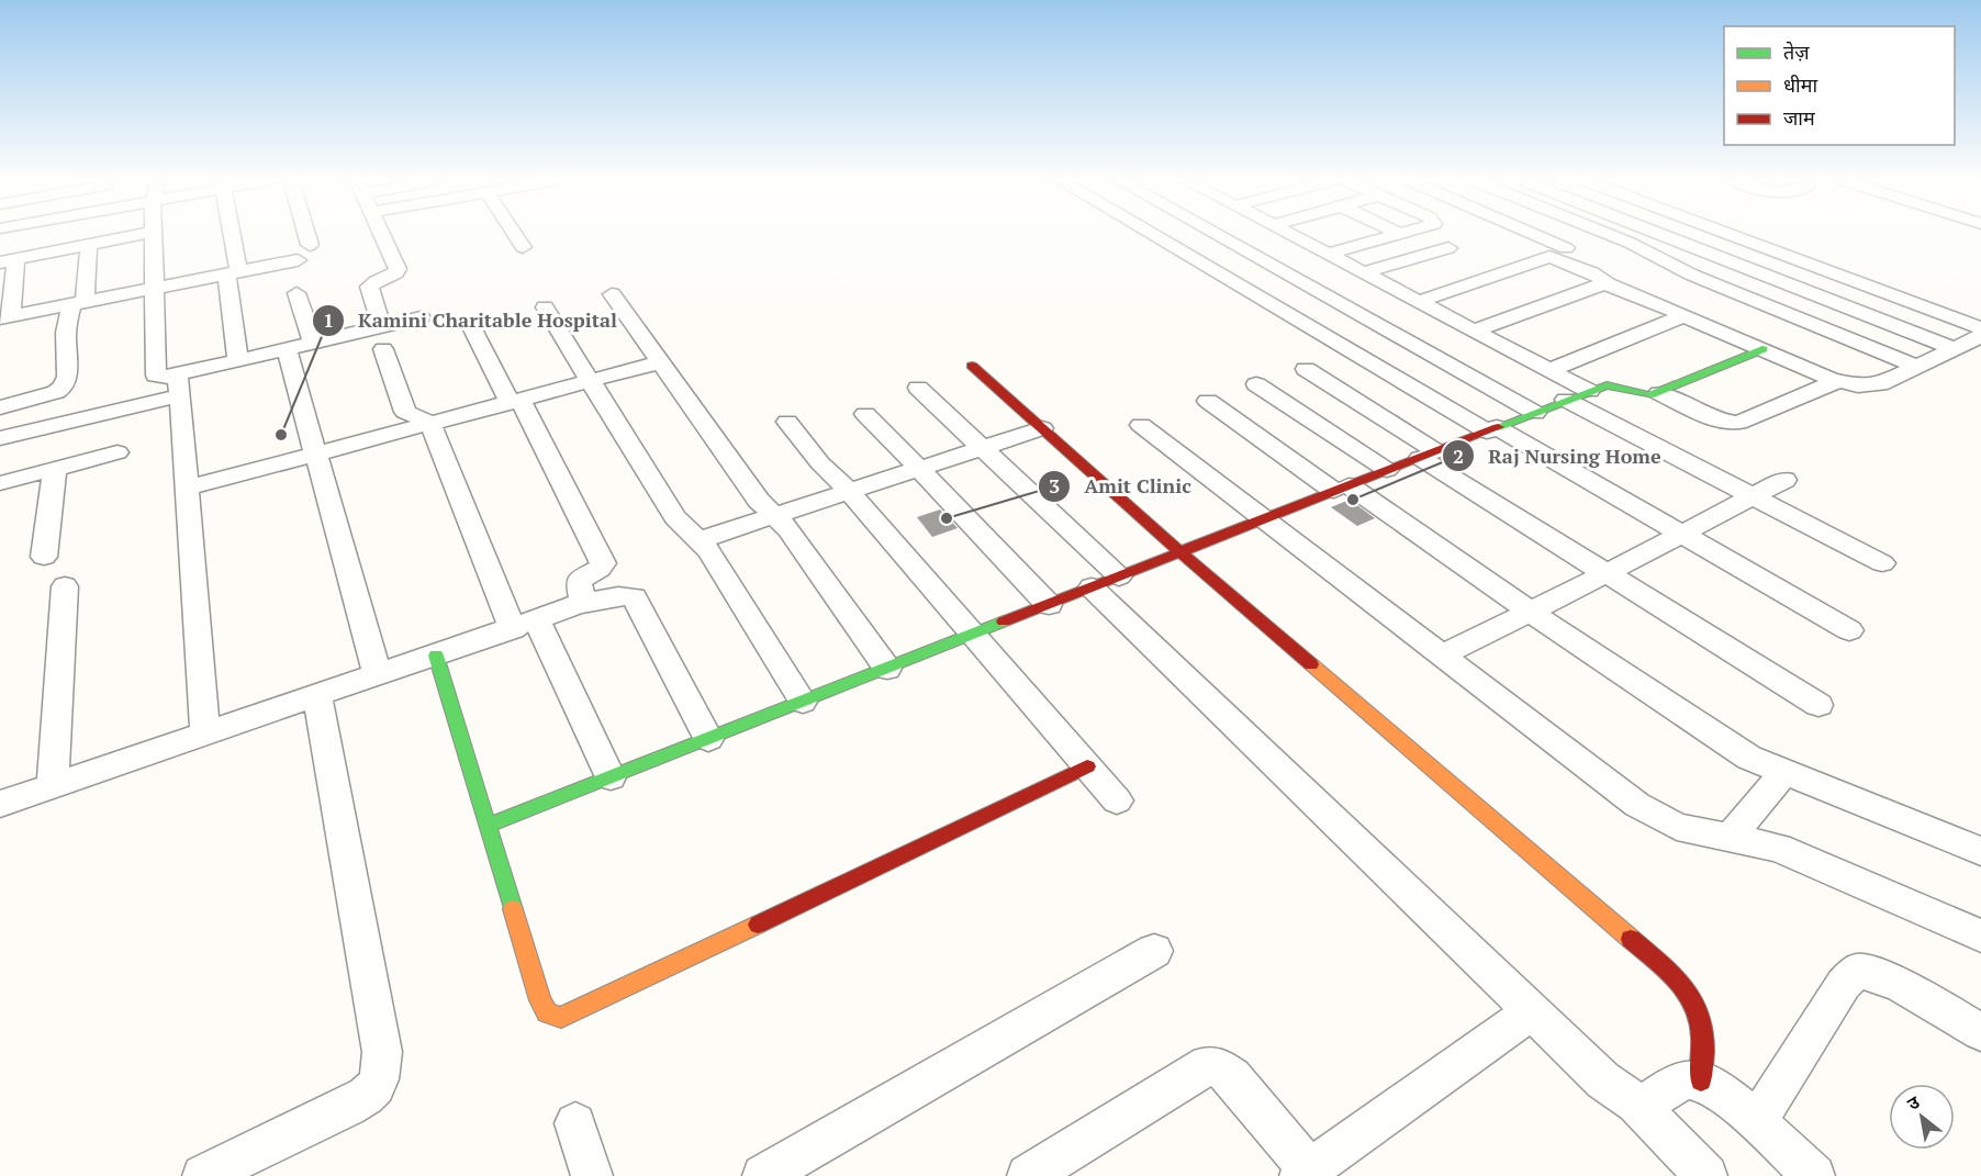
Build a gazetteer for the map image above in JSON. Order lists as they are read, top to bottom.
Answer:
{
  "places": ["Kamini Charitable Hospital", "Raj Nursing Home", "Amit Clinic"],
  "legend": ["तेज़", "धीमा", "जाम"],
  "north": "top left"
}
